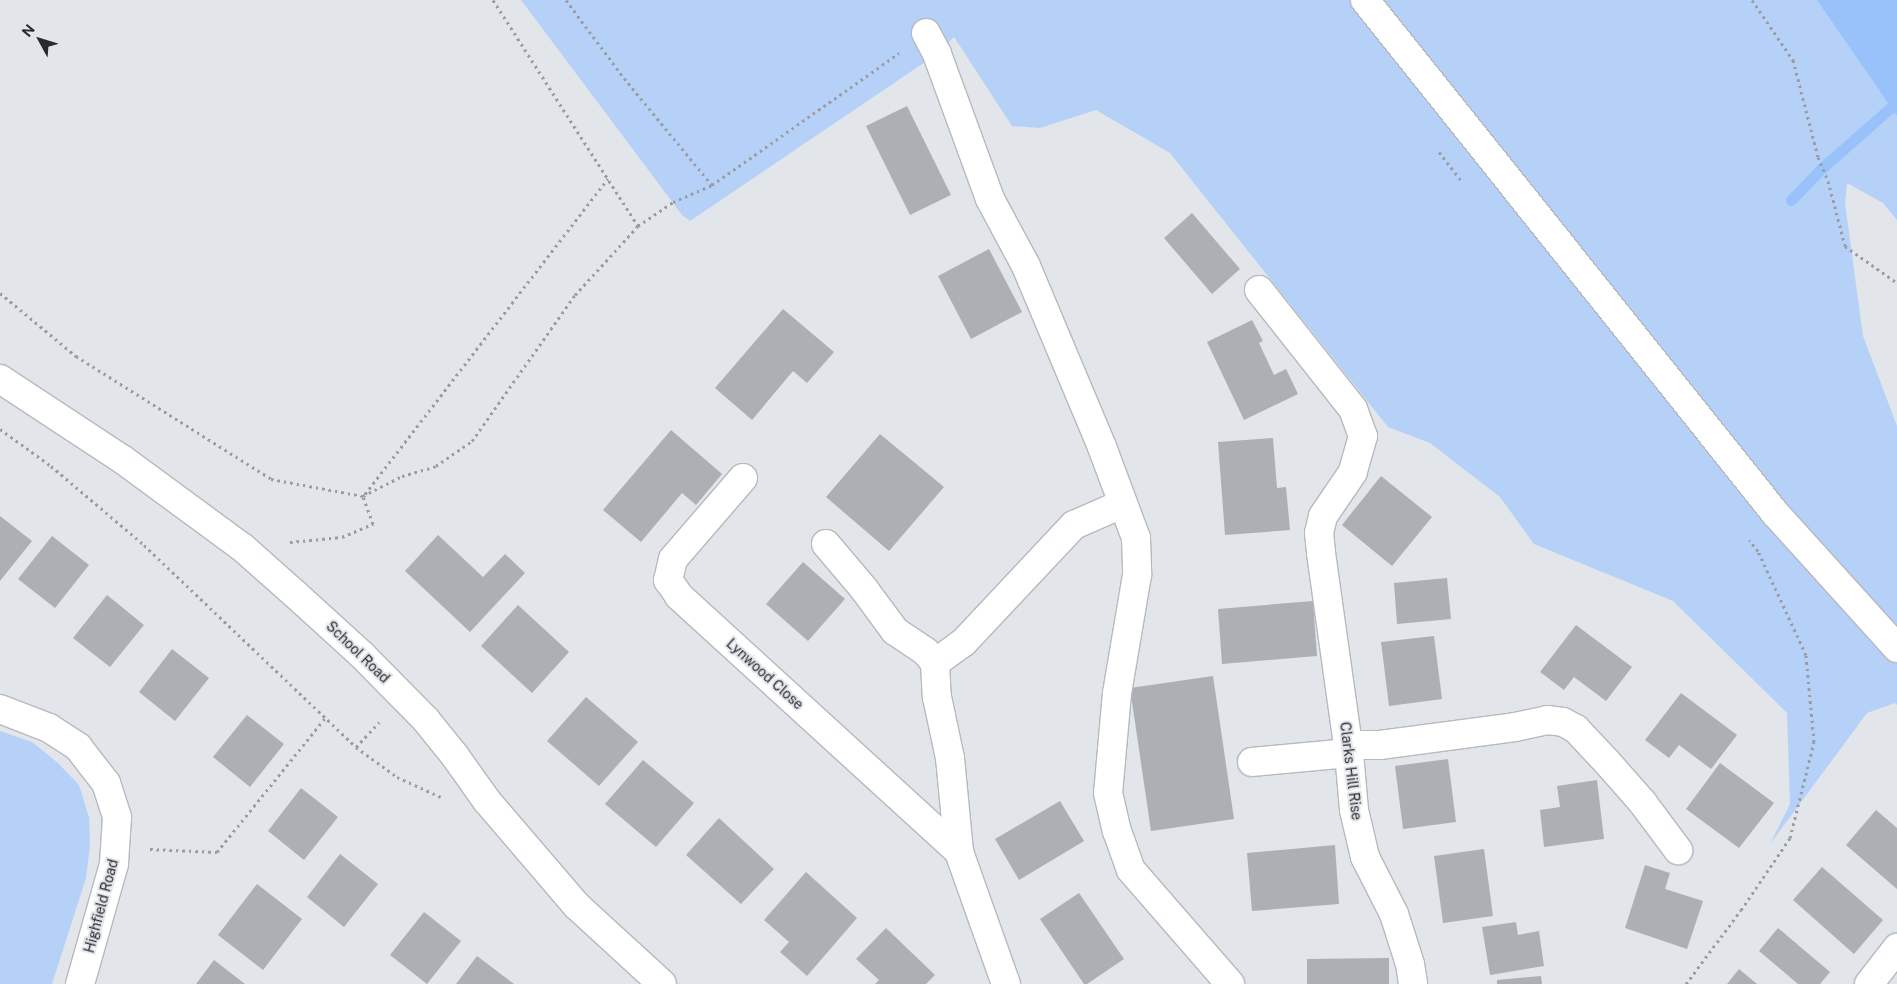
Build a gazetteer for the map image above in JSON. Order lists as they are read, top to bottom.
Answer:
{
  "streets": {
    "street": [
      "School Road",
      "Lynwood Close",
      "Clarks Hill Rise",
      "Highfield Road"
    ]
  },
  "north": "top left"
}
